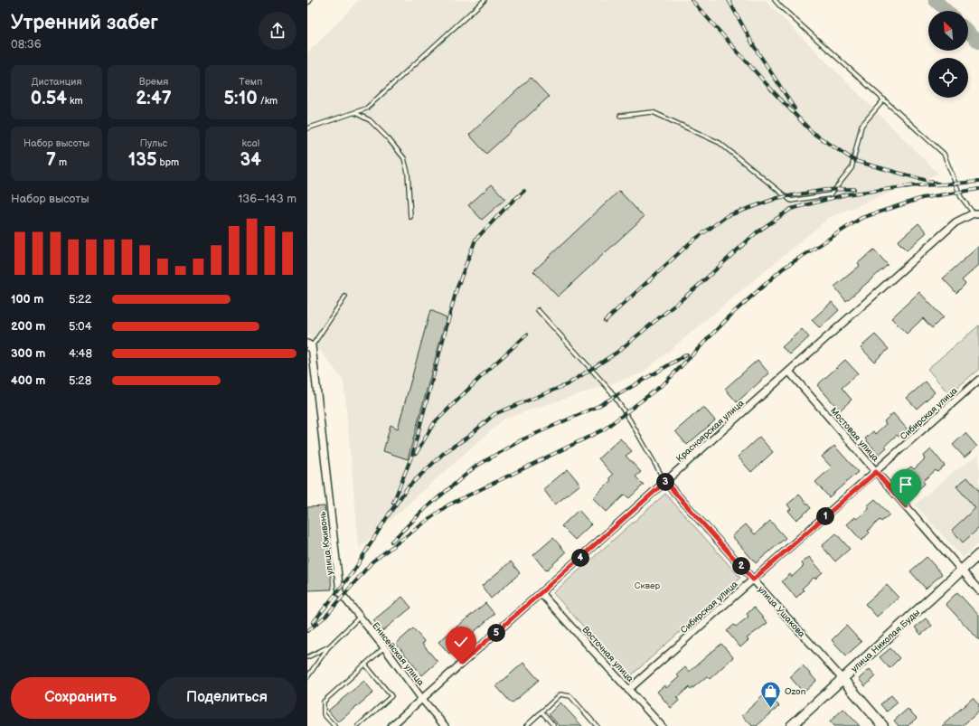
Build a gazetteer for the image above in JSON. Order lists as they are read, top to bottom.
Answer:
{
  "streets": {
    "street": [
      "Сибирская улица",
      "Красноярская улица",
      "Мостовая улица",
      "улица Кживонь",
      "улица Ушакова",
      "улица Николая Буды",
      "Енисейская улица",
      "Восточная улица"
    ]
  },
  "crossings": [
    ["Сибирская улица", "Мостовая улица"],
    ["Сибирская улица", "улица Ушакова"],
    ["Сибирская улица", "Восточная улица"],
    ["Красноярская улица", "Мостовая улица"],
    ["Красноярская улица", "улица Ушакова"],
    ["Красноярская улица", "Енисейская улица"],
    ["Красноярская улица", "Восточная улица"],
    ["Мостовая улица", "улица Николая Буды"],
    ["улица Кживонь", "Енисейская улица"],
    ["улица Ушакова", "улица Николая Буды"]
  ],
  "parks": ["Сквер"],
  "places": {
    "shop": ["Ozon"]
  },
  "north": "top left",
  "page": {
    "heading": ["Утренний забег", "08:36"],
    "stats": [
      ["Дистанция", "0.54 km"],
      ["Время", "2:47"],
      ["Темп", "5:10 /km"],
      ["Набор высоты", "7 m"],
      ["Пульс", "135 bpm"],
      ["kcal", "34"]
    ],
    "chart": ["Набор высоты", "136–143 m"],
    "list": [
      {
        "name": "100 m",
        "note": "5:22"
      },
      {
        "name": "200 m",
        "note": "5:04"
      },
      {
        "name": "300 m",
        "note": "4:48"
      },
      {
        "name": "400 m",
        "note": "5:28"
      }
    ],
    "pins": [
      "3",
      "1",
      "4",
      "2",
      "5"
    ],
    "buttons": ["Сохранить", "Поделиться"]
  }
}
